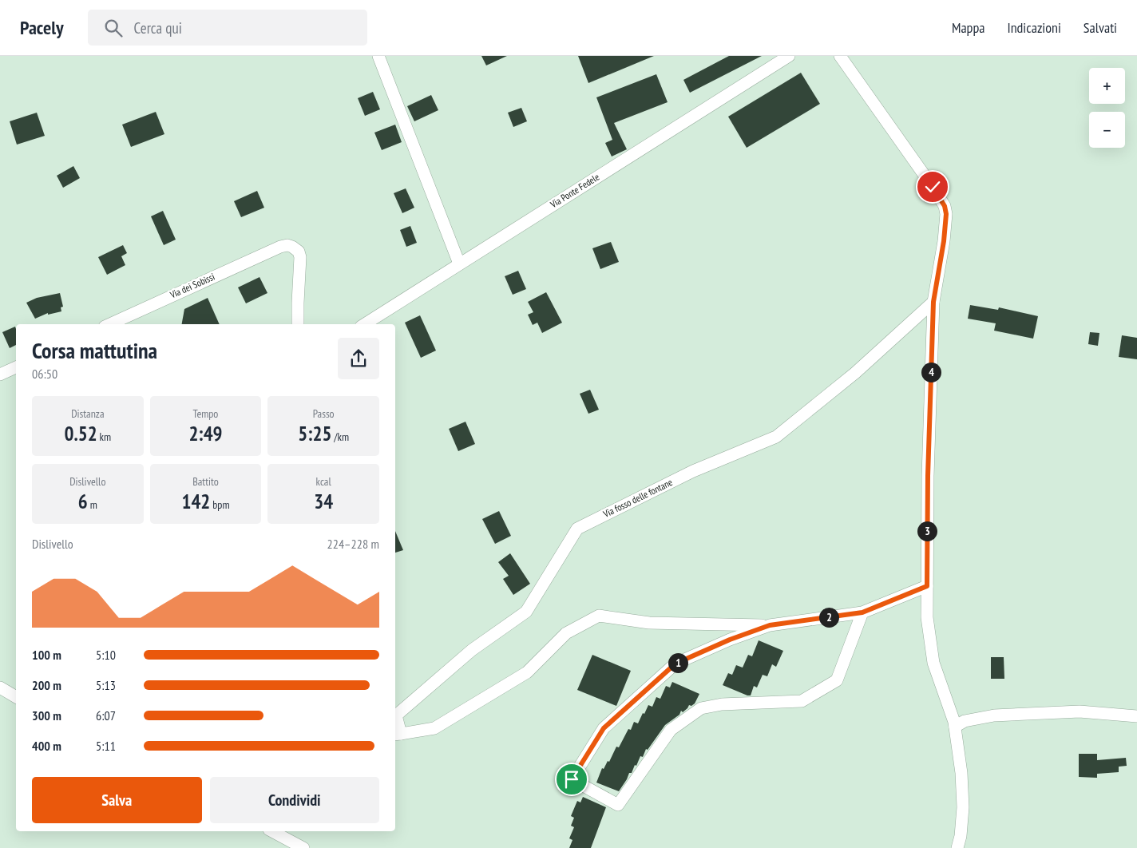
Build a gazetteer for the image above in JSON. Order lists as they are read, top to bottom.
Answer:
{
  "streets": {
    "street": ["Via Ponte Fedele", "Via dei Sobissi", "Via fosso delle fontane"]
  },
  "page": {
    "header": "Pacely",
    "search": "Cerca qui",
    "nav": ["Mappa", "Indicazioni", "Salvati"],
    "map_buttons": ["+", "−"],
    "heading": ["Corsa mattutina", "06:50"],
    "pins": [
      "4",
      "3",
      "2",
      "1"
    ],
    "stats": [
      ["Distanza", "0.52 km"],
      ["Tempo", "2:49"],
      ["Passo", "5:25 /km"],
      ["Dislivello", "6 m"],
      ["Battito", "142 bpm"],
      ["kcal", "34"]
    ],
    "chart": ["Dislivello", "224–228 m"],
    "list": [
      {
        "name": "100 m",
        "note": "5:10"
      },
      {
        "name": "200 m",
        "note": "5:13"
      },
      {
        "name": "300 m",
        "note": "6:07"
      },
      {
        "name": "400 m",
        "note": "5:11"
      }
    ],
    "buttons": ["Salva", "Condividi"]
  }
}
